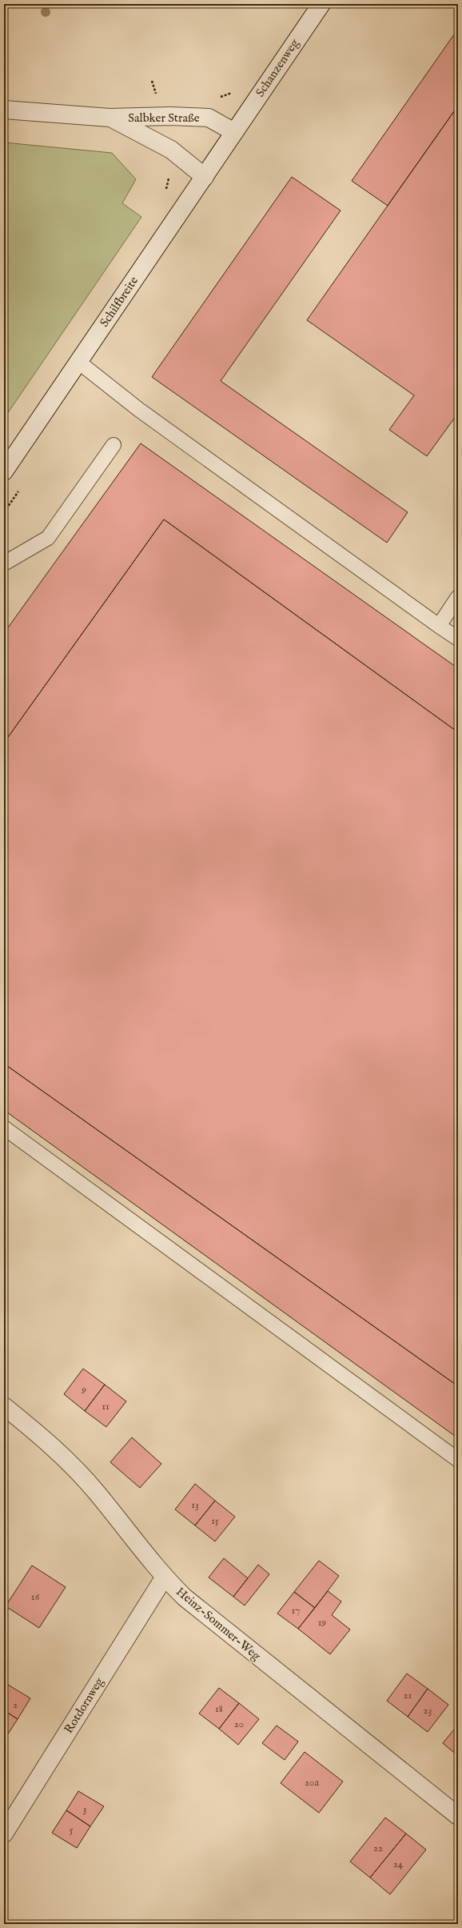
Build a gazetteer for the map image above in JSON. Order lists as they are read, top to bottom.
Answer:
{
  "streets": {
    "street": [
      "Schanzenweg",
      "Salbker Straße",
      "Schilfbreite",
      "Heinz-Sommer-Weg",
      "Rotdornweg"
    ]
  },
  "crossings": [
    ["Schanzenweg", "Salbker Straße"],
    ["Schanzenweg", "Schilfbreite"],
    ["Salbker Straße", "Schilfbreite"],
    ["Heinz-Sommer-Weg", "Rotdornweg"]
  ],
  "house_numbers": [
    "9",
    "11",
    "13",
    "15",
    "16",
    "17",
    "19",
    "21",
    "2",
    "18",
    "23",
    "20",
    "20a",
    "3",
    "5",
    "22",
    "24"
  ]
}
